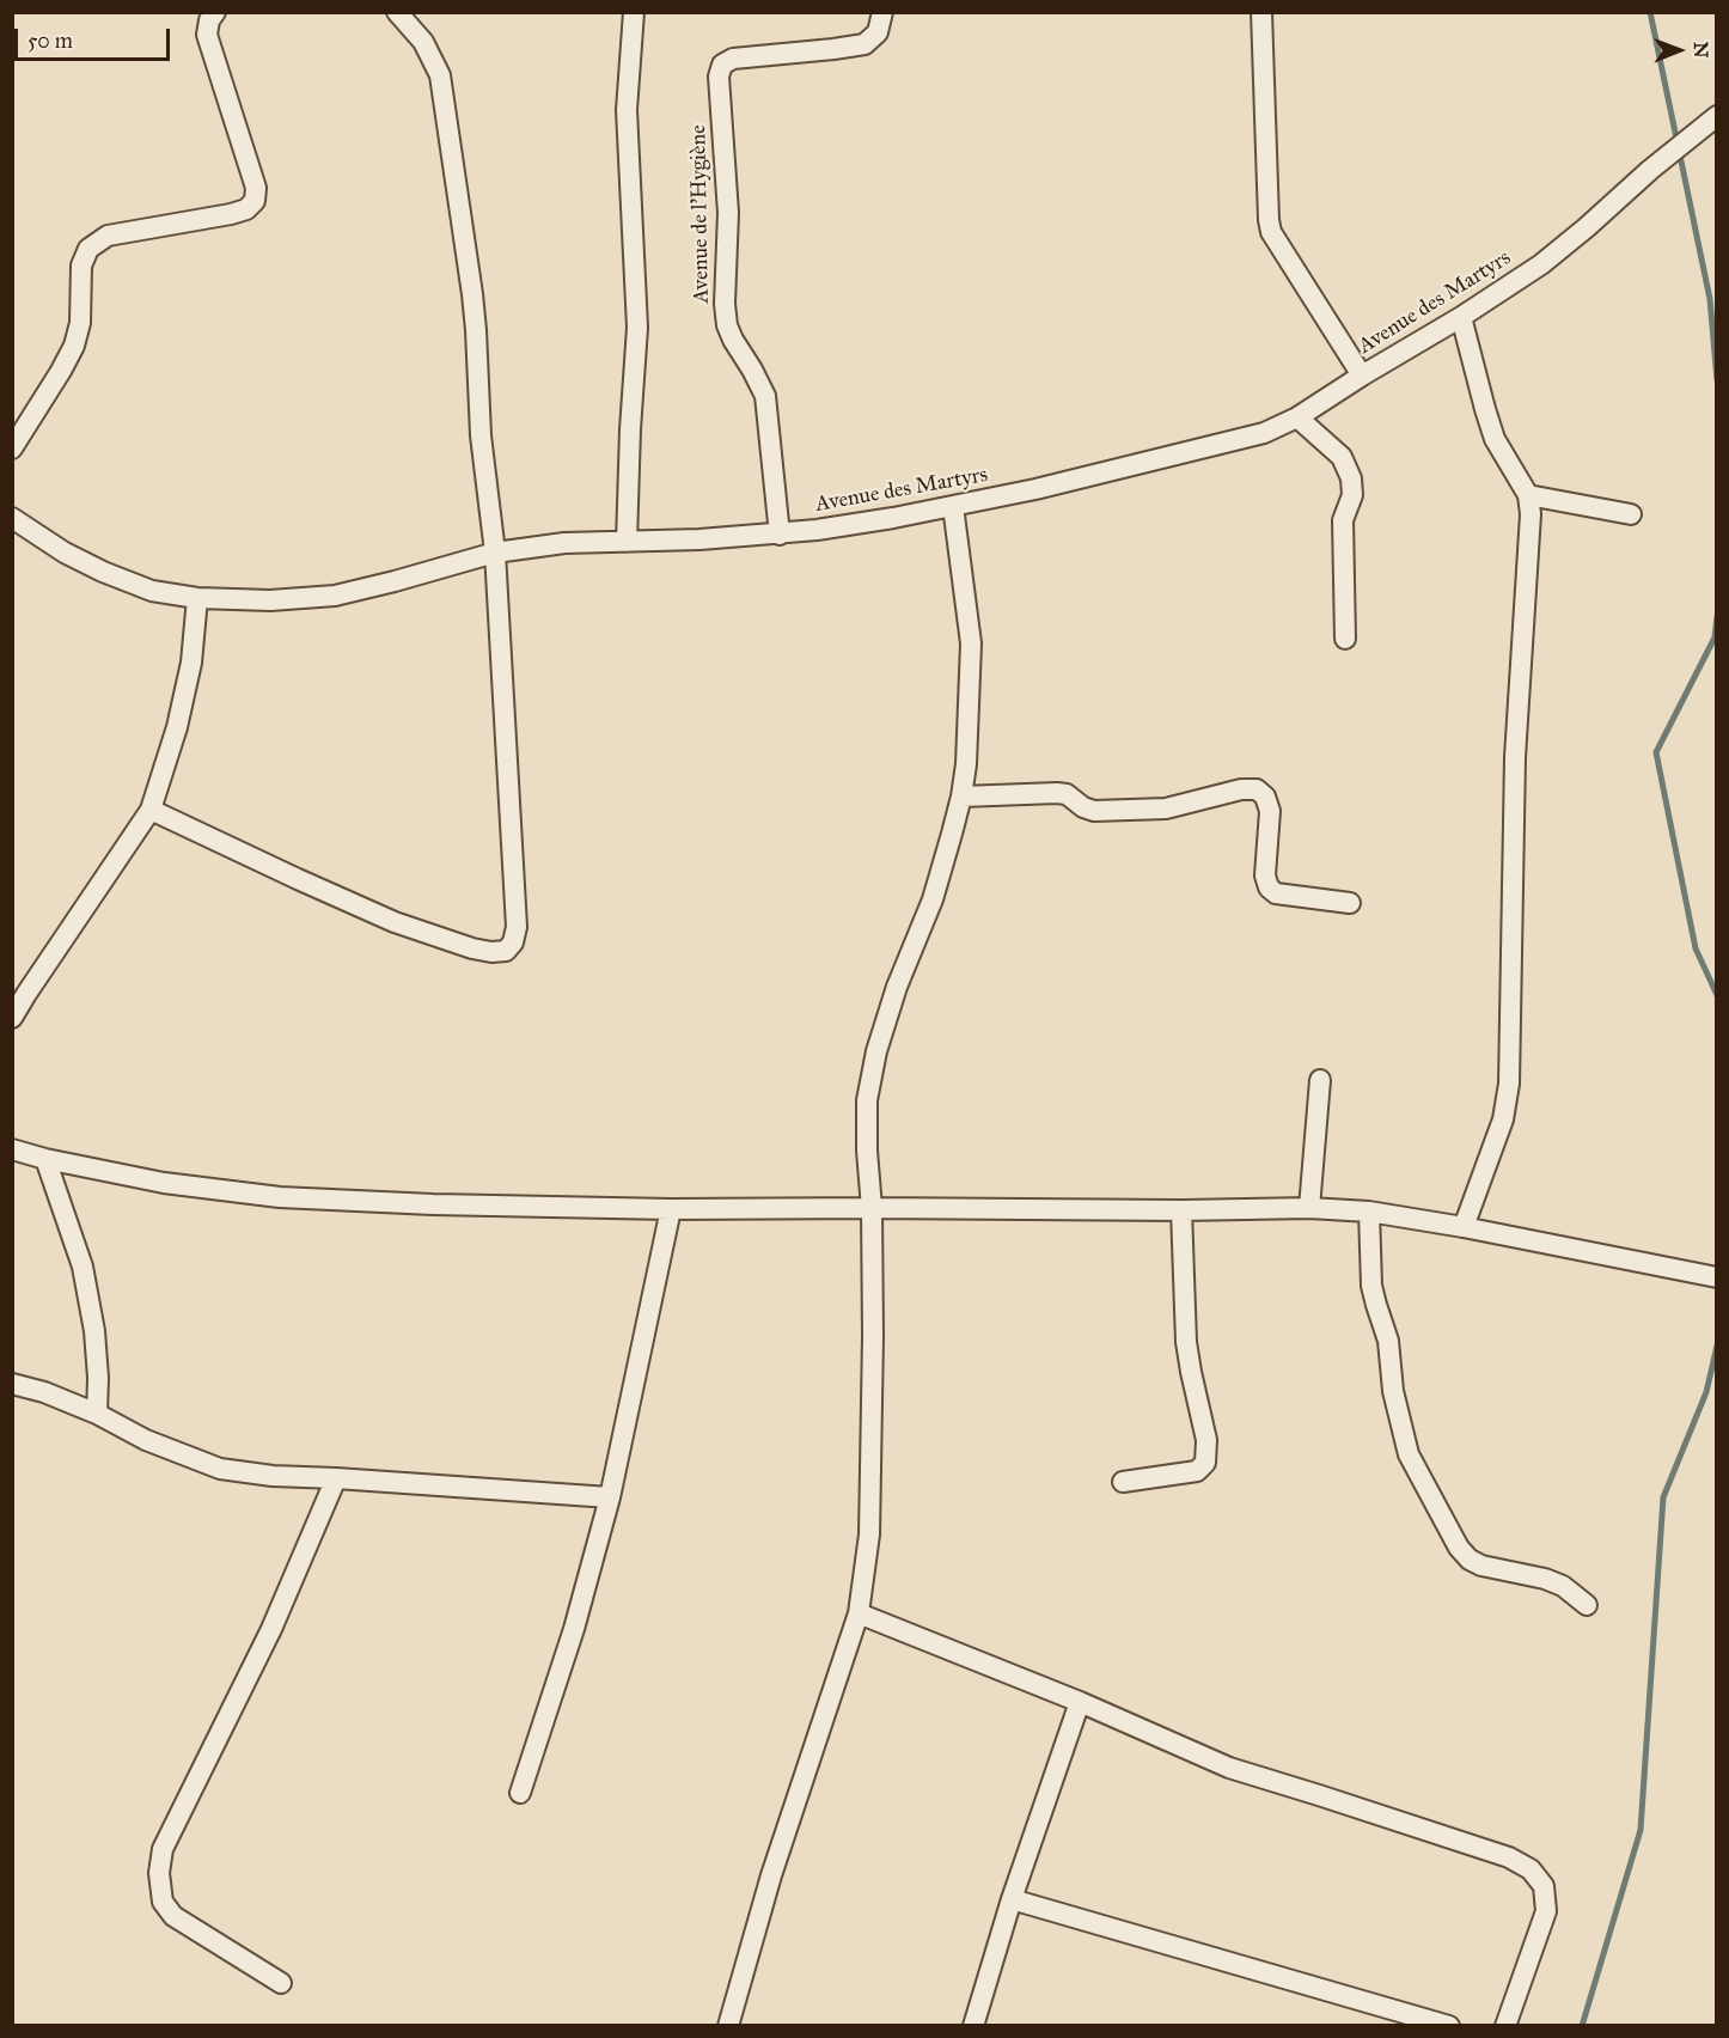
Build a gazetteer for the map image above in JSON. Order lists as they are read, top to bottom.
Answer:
{
  "streets": {
    "street": ["Avenue de l'Hygiène", "Avenue des Martyrs"]
  },
  "crossings": [
    ["Avenue de l'Hygiène", "Avenue des Martyrs"]
  ],
  "scale_bar": "50 m",
  "north": "right"
}
